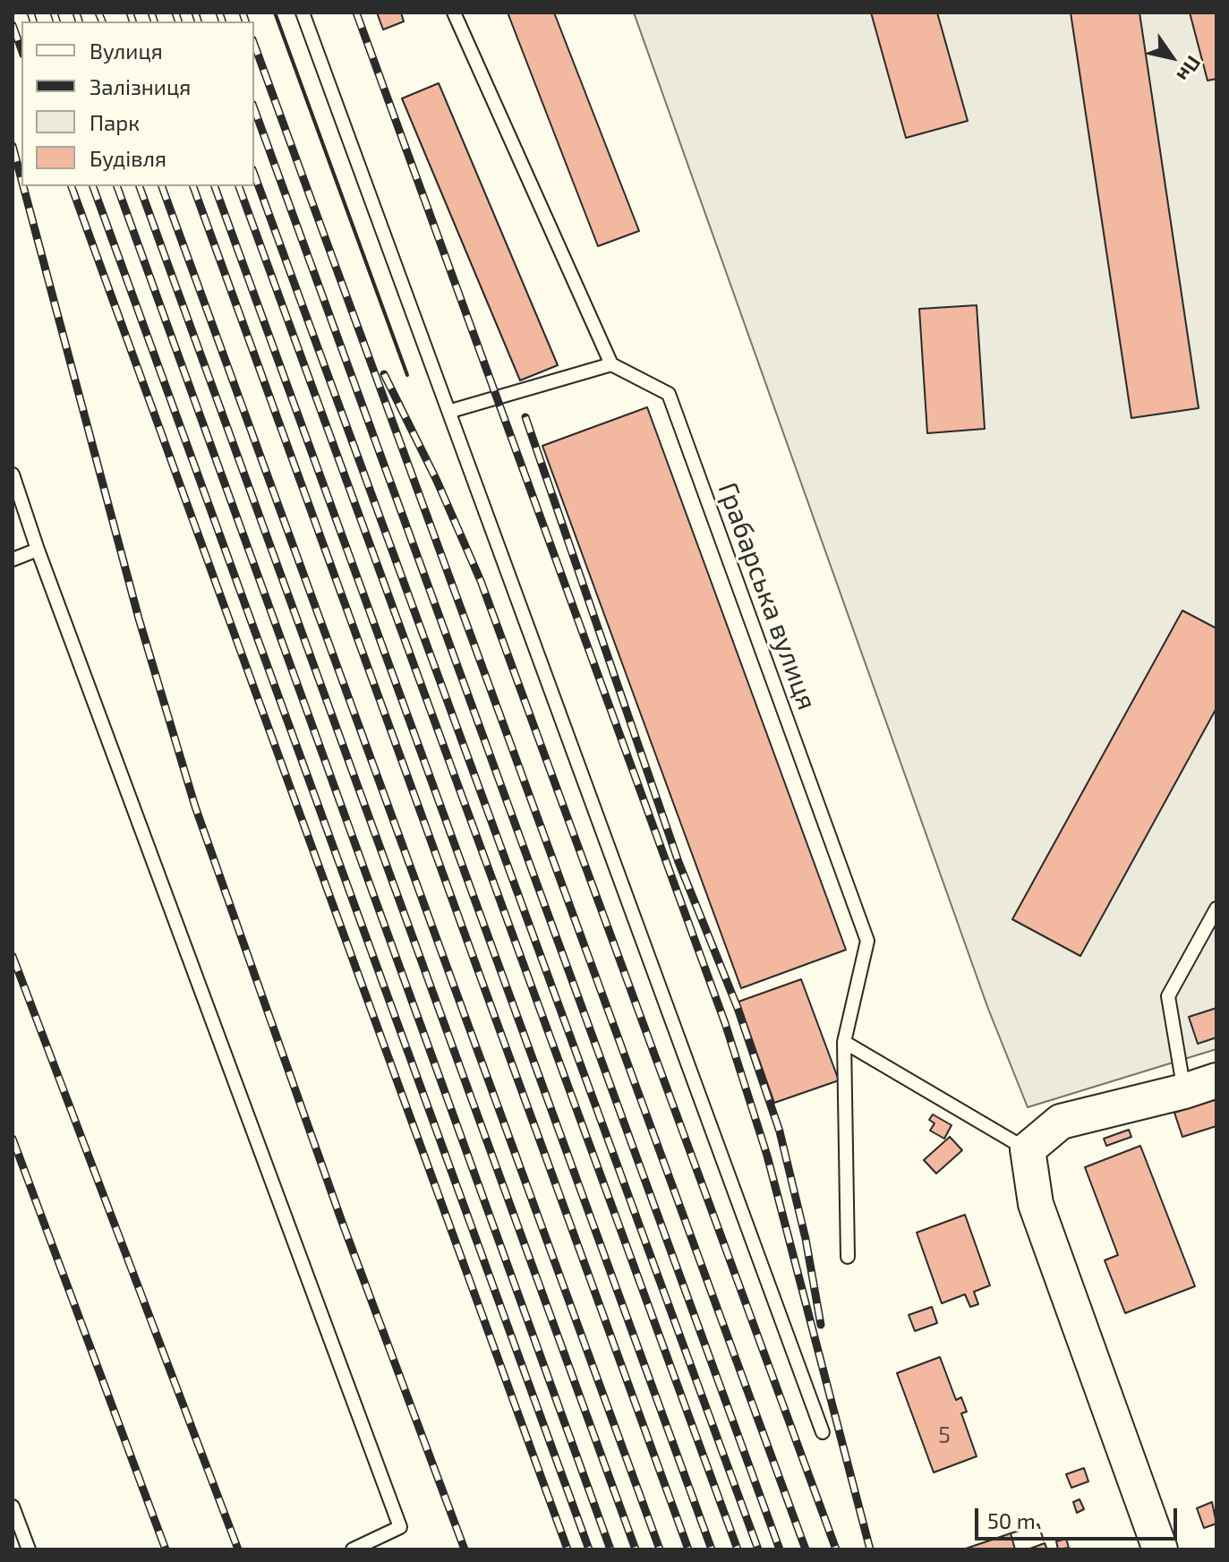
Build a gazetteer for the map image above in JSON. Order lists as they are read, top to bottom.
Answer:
{
  "streets": {
    "lane": ["Грабарська вулиця"]
  },
  "house_numbers": ["5"],
  "legend": [
    "Вулиця",
    "Залізниця",
    "Парк",
    "Будівля"
  ],
  "scale_bar": "50 m",
  "north": "bottom right"
}
